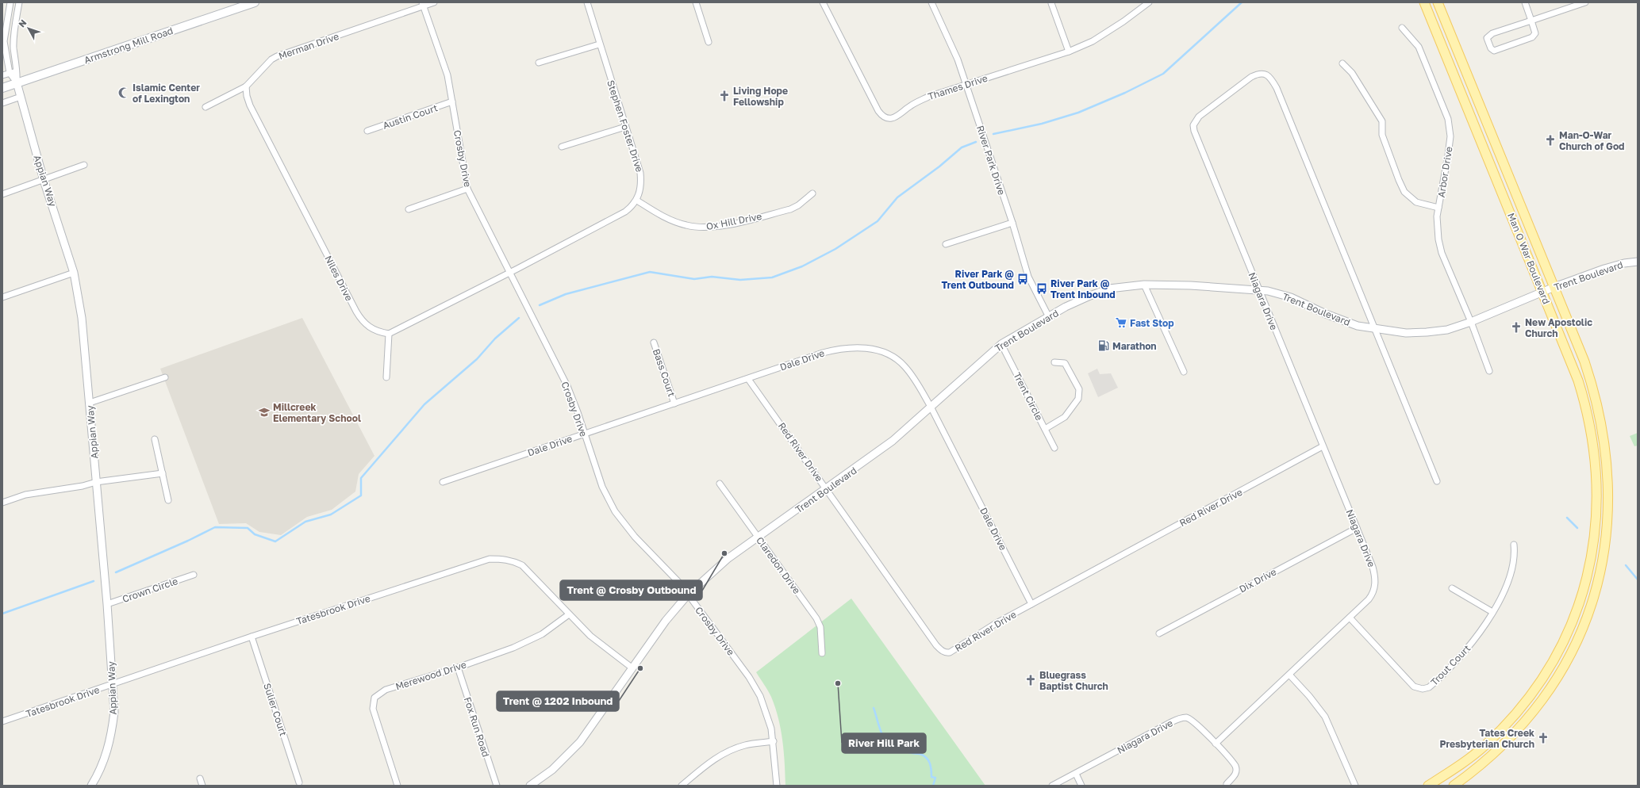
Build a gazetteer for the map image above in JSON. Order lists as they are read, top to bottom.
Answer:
{
  "streets": {
    "main road": ["Armstrong Mill Road", "Man O War Boulevard"],
    "street": [
      "Merman Drive",
      "Thames Drive",
      "Austin Court",
      "Stephen Foster Drive",
      "Crosby Drive",
      "River Park Drive",
      "Arbor Drive",
      "Appian Way",
      "Ox Hill Drive",
      "Trent Boulevard",
      "Niles Drive",
      "Niagara Drive",
      "Dale Drive",
      "Bass Court",
      "Trent Circle",
      "Red River Drive",
      "Claredon Drive",
      "Dix Drive",
      "Crown Circle",
      "Tatesbrook Drive",
      "Trout Court",
      "Merewood Drive",
      "Sulier Court",
      "Fox Run Road"
    ]
  },
  "crossings": [
    ["Armstrong Mill Road", "Appian Way"],
    ["Merman Drive", "Crosby Drive"],
    ["Merman Drive", "Niles Drive"],
    ["Thames Drive", "River Park Drive"],
    ["Austin Court", "Crosby Drive"],
    ["Stephen Foster Drive", "Crosby Drive"],
    ["Stephen Foster Drive", "Ox Hill Drive"],
    ["Crosby Drive", "Trent Boulevard"],
    ["Crosby Drive", "Dale Drive"],
    ["River Park Drive", "Trent Boulevard"],
    ["Arbor Drive", "Trent Boulevard"],
    ["Appian Way", "Crown Circle"],
    ["Appian Way", "Tatesbrook Drive"],
    ["Man O War Boulevard", "Trent Boulevard"],
    ["Trent Boulevard", "Niagara Drive"],
    ["Trent Boulevard", "Dale Drive"],
    ["Trent Boulevard", "Trent Circle"],
    ["Trent Boulevard", "Red River Drive"],
    ["Trent Boulevard", "Claredon Drive"],
    ["Trent Boulevard", "Tatesbrook Drive"],
    ["Niagara Drive", "Red River Drive"],
    ["Niagara Drive", "Dix Drive"],
    ["Niagara Drive", "Trout Court"],
    ["Dale Drive", "Bass Court"],
    ["Dale Drive", "Red River Drive"],
    ["Tatesbrook Drive", "Merewood Drive"],
    ["Tatesbrook Drive", "Sulier Court"],
    ["Merewood Drive", "Fox Run Road"]
  ],
  "places": {
    "mosque": ["Islamic Center of Lexington"],
    "church": [
      "Living Hope Fellowship",
      "Man-O-War Church of God",
      "New Apostolic Church",
      "Bluegrass Baptist Church",
      "Tates Creek Presbyterian Church"
    ],
    "bus stop": ["River Park @ Trent Outbound", "River Park @ Trent Inbound"],
    "supermarket": ["Fast Stop"],
    "fuel station": ["Marathon"],
    "school or university": ["Millcreek Elementary School"],
    "other": ["Trent @ Crosby Outbound", "Trent @ 1202 Inbound", "River Hill Park"]
  },
  "north": "top left"
}
